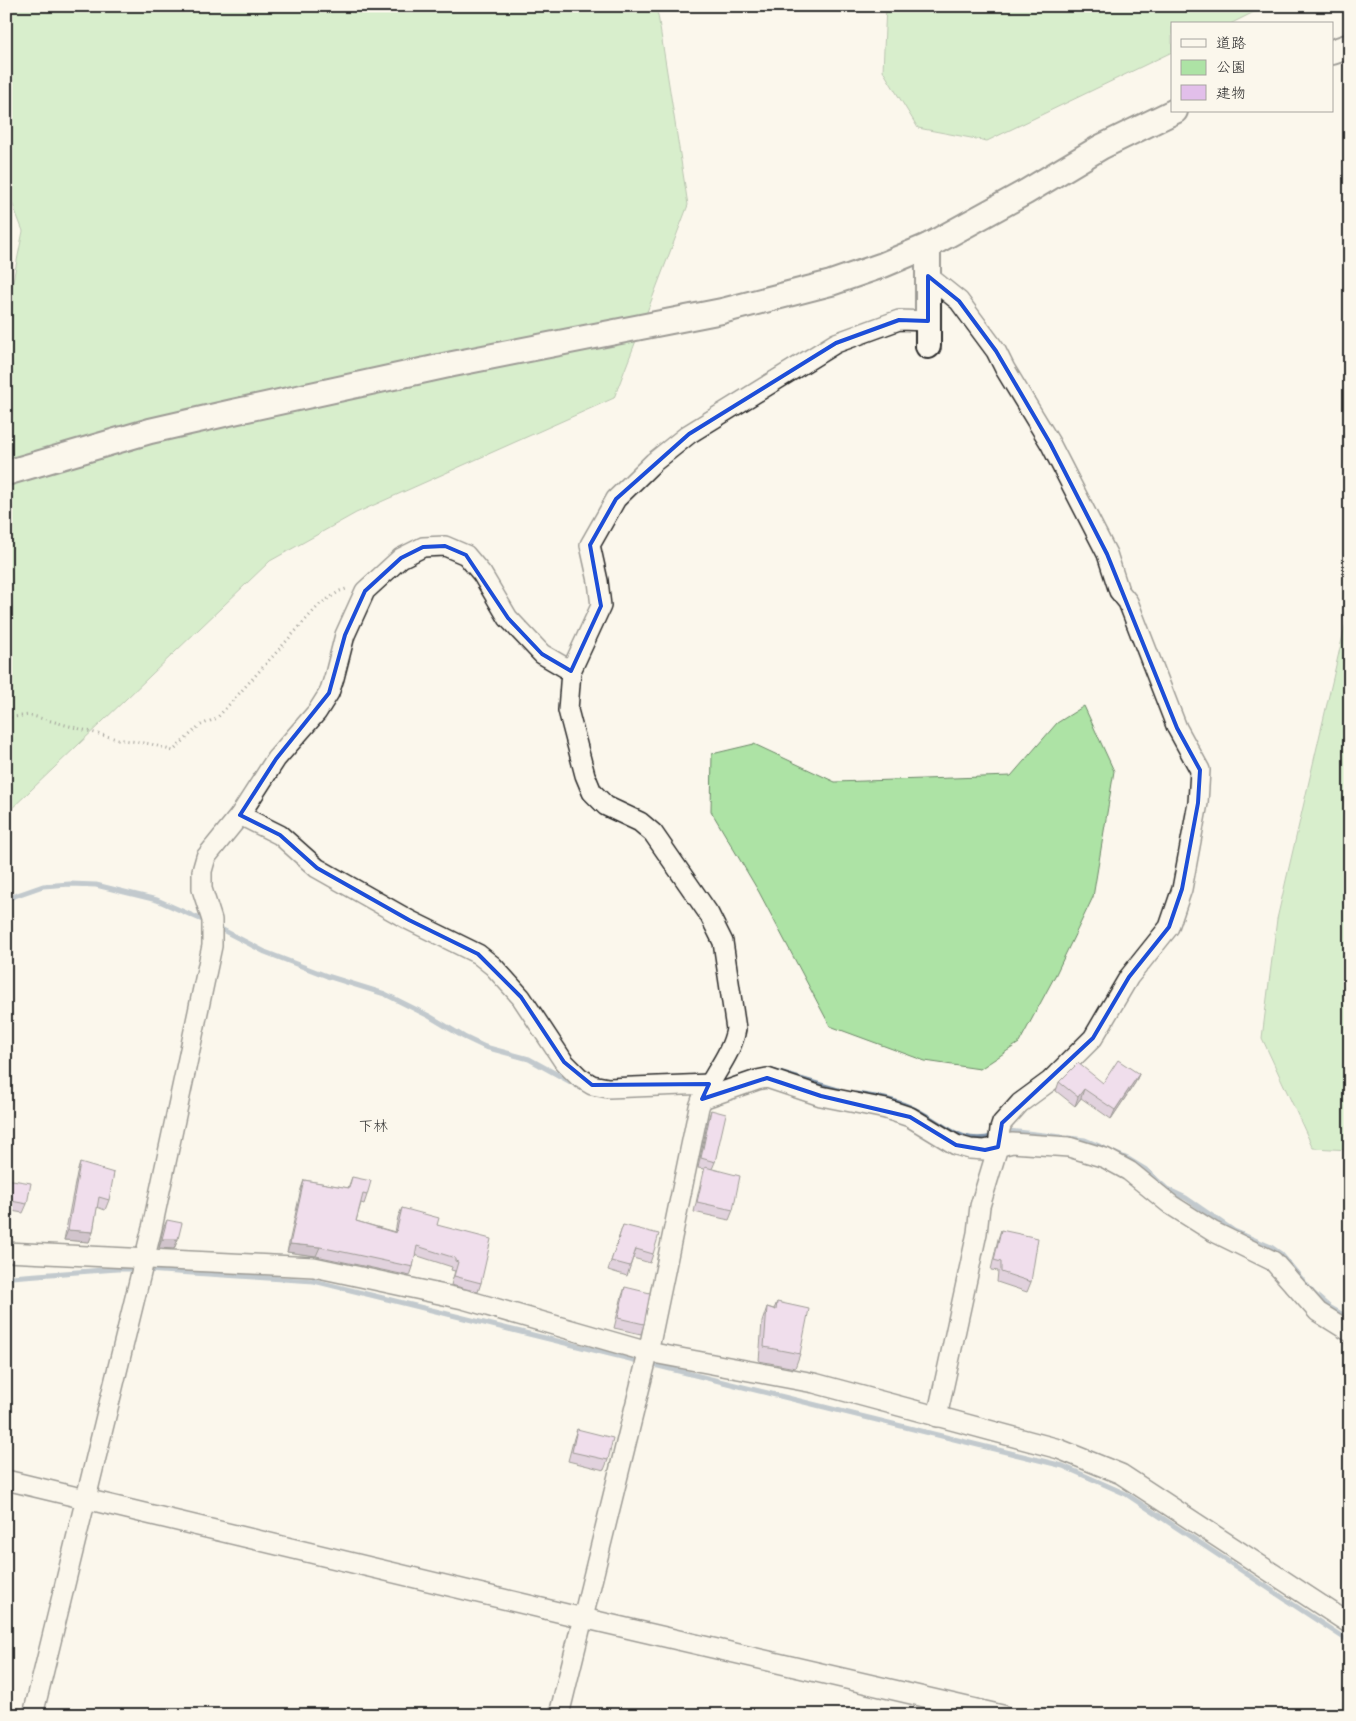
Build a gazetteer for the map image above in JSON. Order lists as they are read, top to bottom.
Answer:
{
  "districts": ["下林"],
  "legend": ["道路", "公園", "建物"]
}
